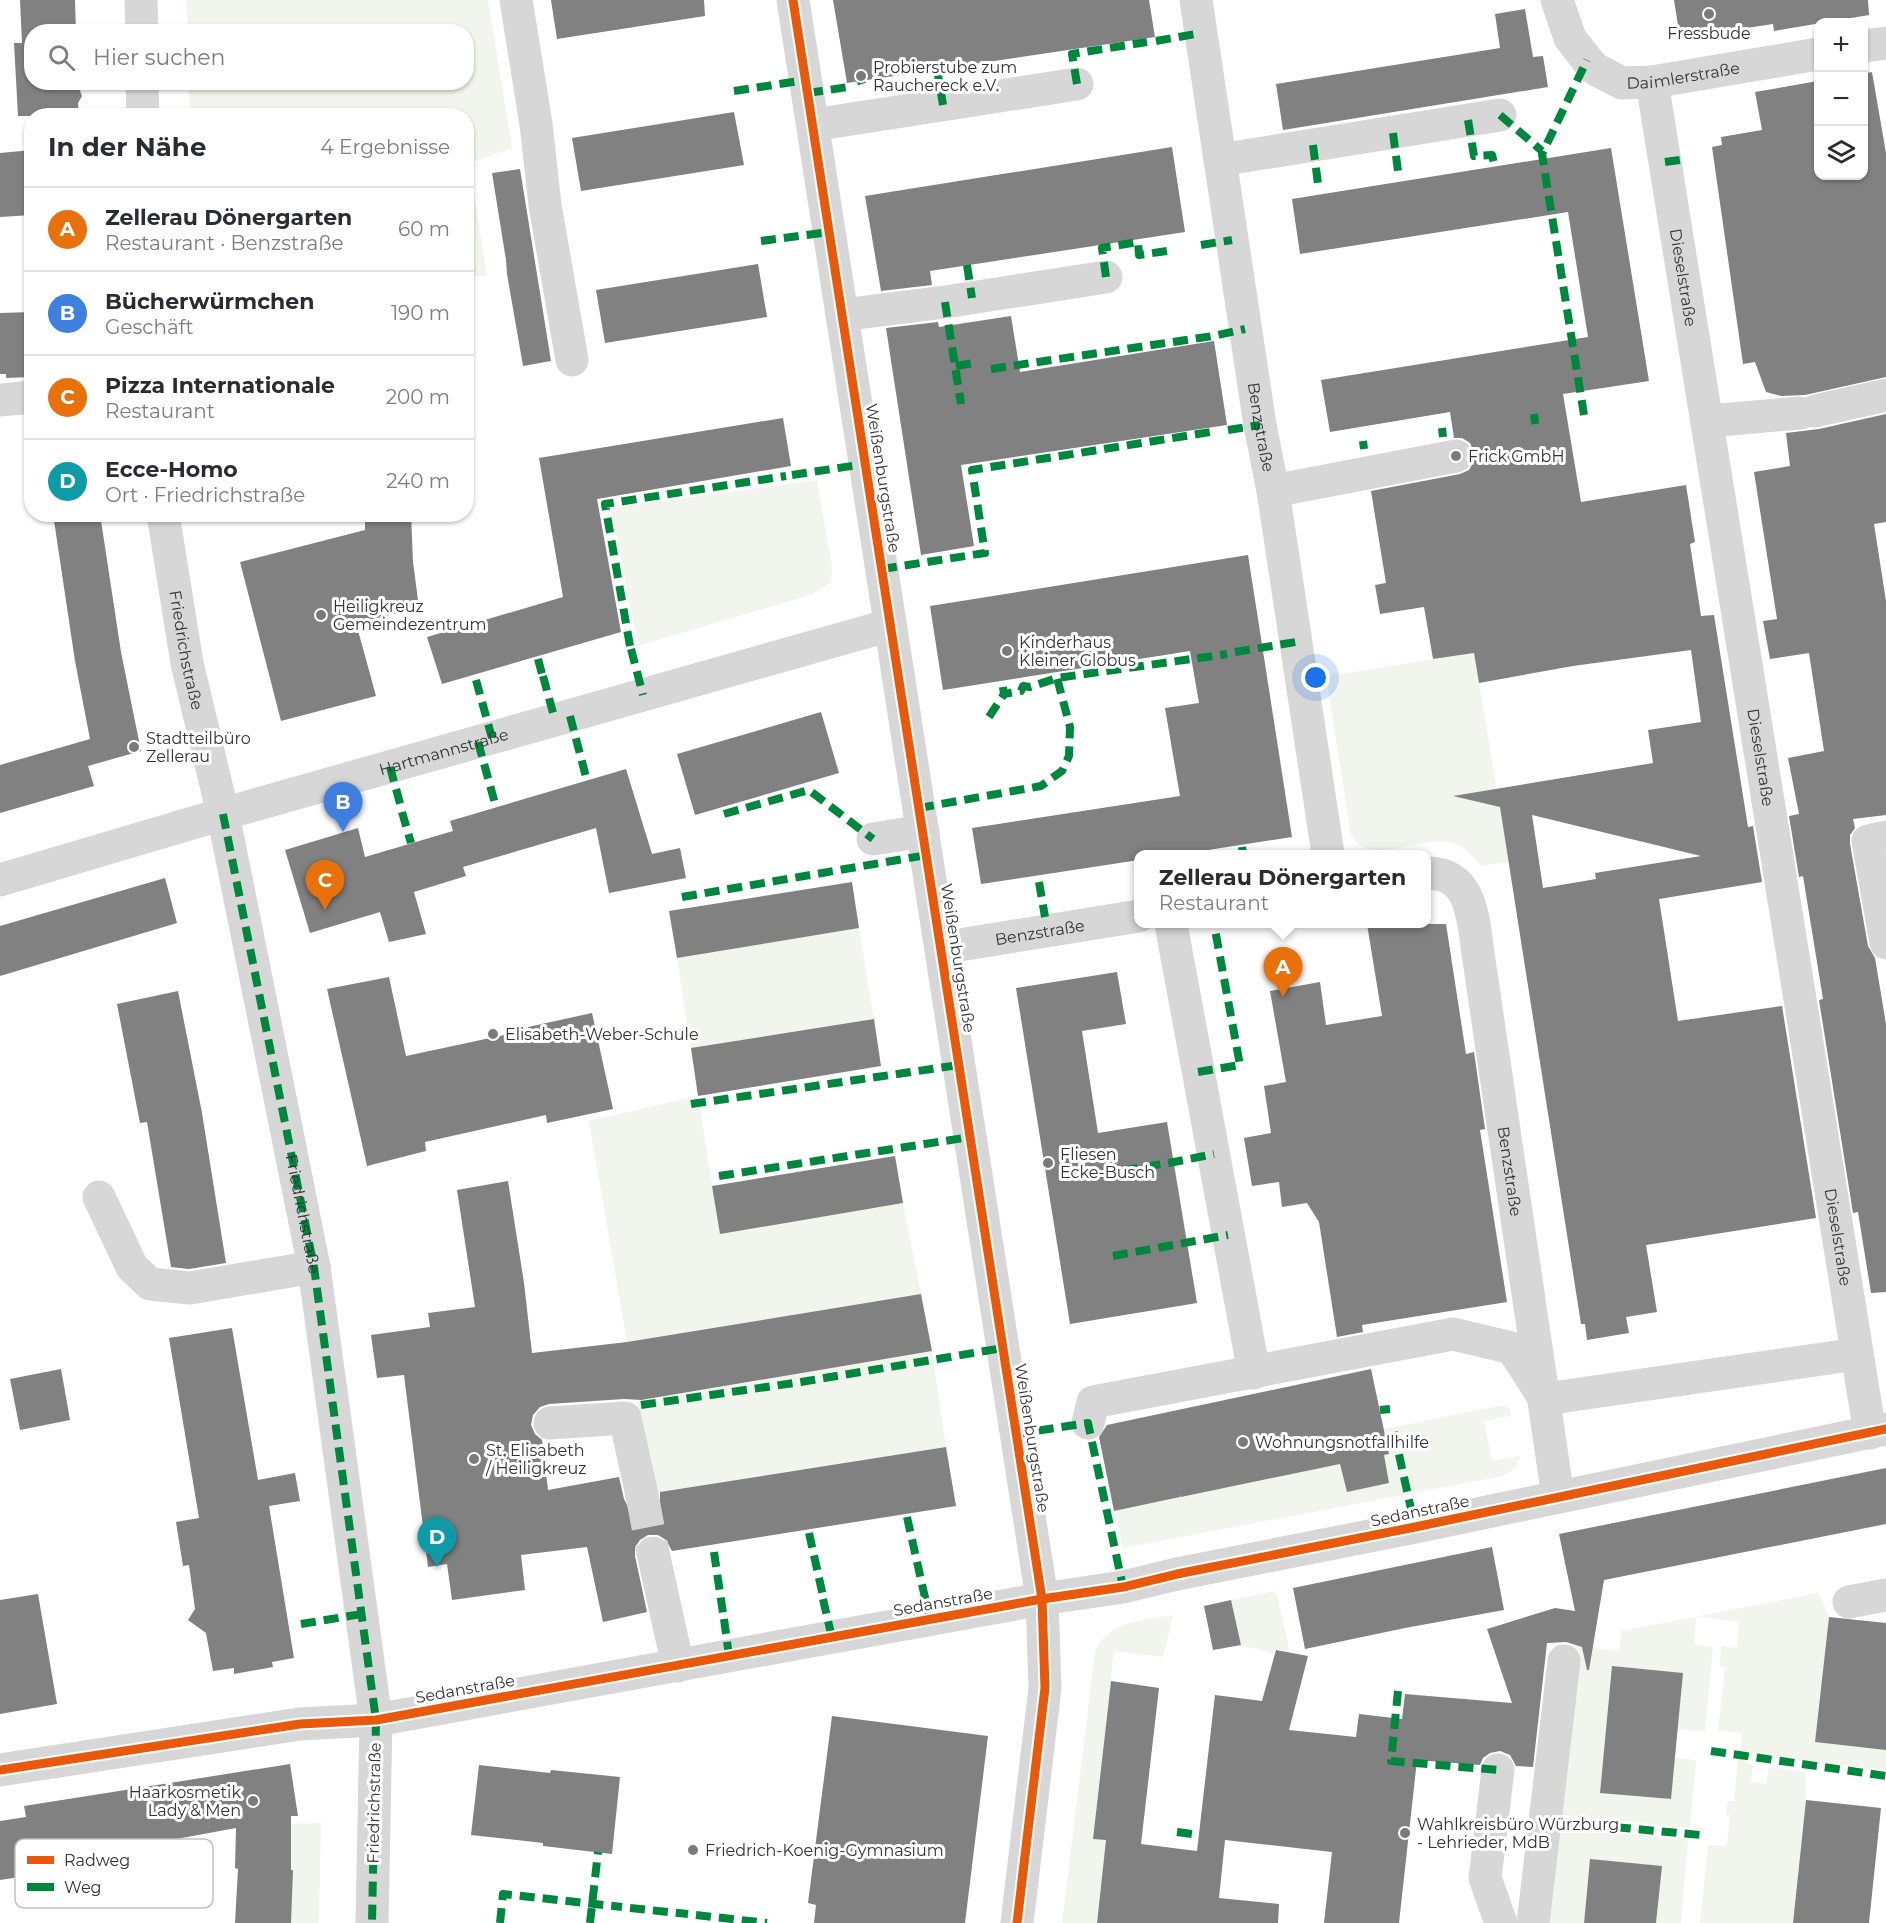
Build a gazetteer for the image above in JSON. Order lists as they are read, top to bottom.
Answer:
{
  "streets": {
    "street": [
      "Daimlerstraße",
      "Dieselstraße",
      "Benzstraße",
      "Weißenburgstraße",
      "Friedrichstraße",
      "Hartmannstraße",
      "Sedanstraße"
    ]
  },
  "crossings": [
    ["Daimlerstraße", "Dieselstraße"],
    ["Dieselstraße", "Sedanstraße"],
    ["Benzstraße", "Weißenburgstraße"],
    ["Benzstraße", "Sedanstraße"],
    ["Weißenburgstraße", "Hartmannstraße"],
    ["Weißenburgstraße", "Sedanstraße"],
    ["Friedrichstraße", "Hartmannstraße"],
    ["Friedrichstraße", "Sedanstraße"]
  ],
  "places": [
    "Fressbude",
    "Probierstube zum Rauchereck e.V.",
    "Frick GmbH",
    "Heiligkreuz Gemeindezentrum",
    "Kinderhaus Kleiner Globus",
    "Stadtteilbüro Zellerau",
    "Elisabeth-Weber-Schule",
    "Fliesen Ecke-Busch",
    "Wohnungsnotfallhilfe",
    "St. Elisabeth / Heiligkreuz",
    "Haarkosmetik Lady & Men",
    "Wahlkreisbüro Würzburg - Lehrieder, MdB",
    "Friedrich-Koenig-Gymnasium"
  ],
  "legend": ["Radweg", "Weg"],
  "page": {
    "map_buttons": ["+", "−"],
    "search": "Hier suchen",
    "heading": ["In der Nähe", "4 Ergebnisse"],
    "list": [
      {
        "mark": "A",
        "name": "Zellerau Dönergarten",
        "note": "Restaurant · Benzstraße",
        "value": "60 m"
      },
      {
        "mark": "B",
        "name": "Bücherwürmchen",
        "note": "Geschäft",
        "value": "190 m"
      },
      {
        "mark": "C",
        "name": "Pizza Internationale",
        "note": "Restaurant",
        "value": "200 m"
      },
      {
        "mark": "D",
        "name": "Ecce-Homo",
        "note": "Ort · Friedrichstraße",
        "value": "240 m"
      }
    ],
    "pins": [
      "B",
      "C",
      "A",
      "D"
    ],
    "popup": ["Zellerau Dönergarten", "Restaurant"]
  }
}
